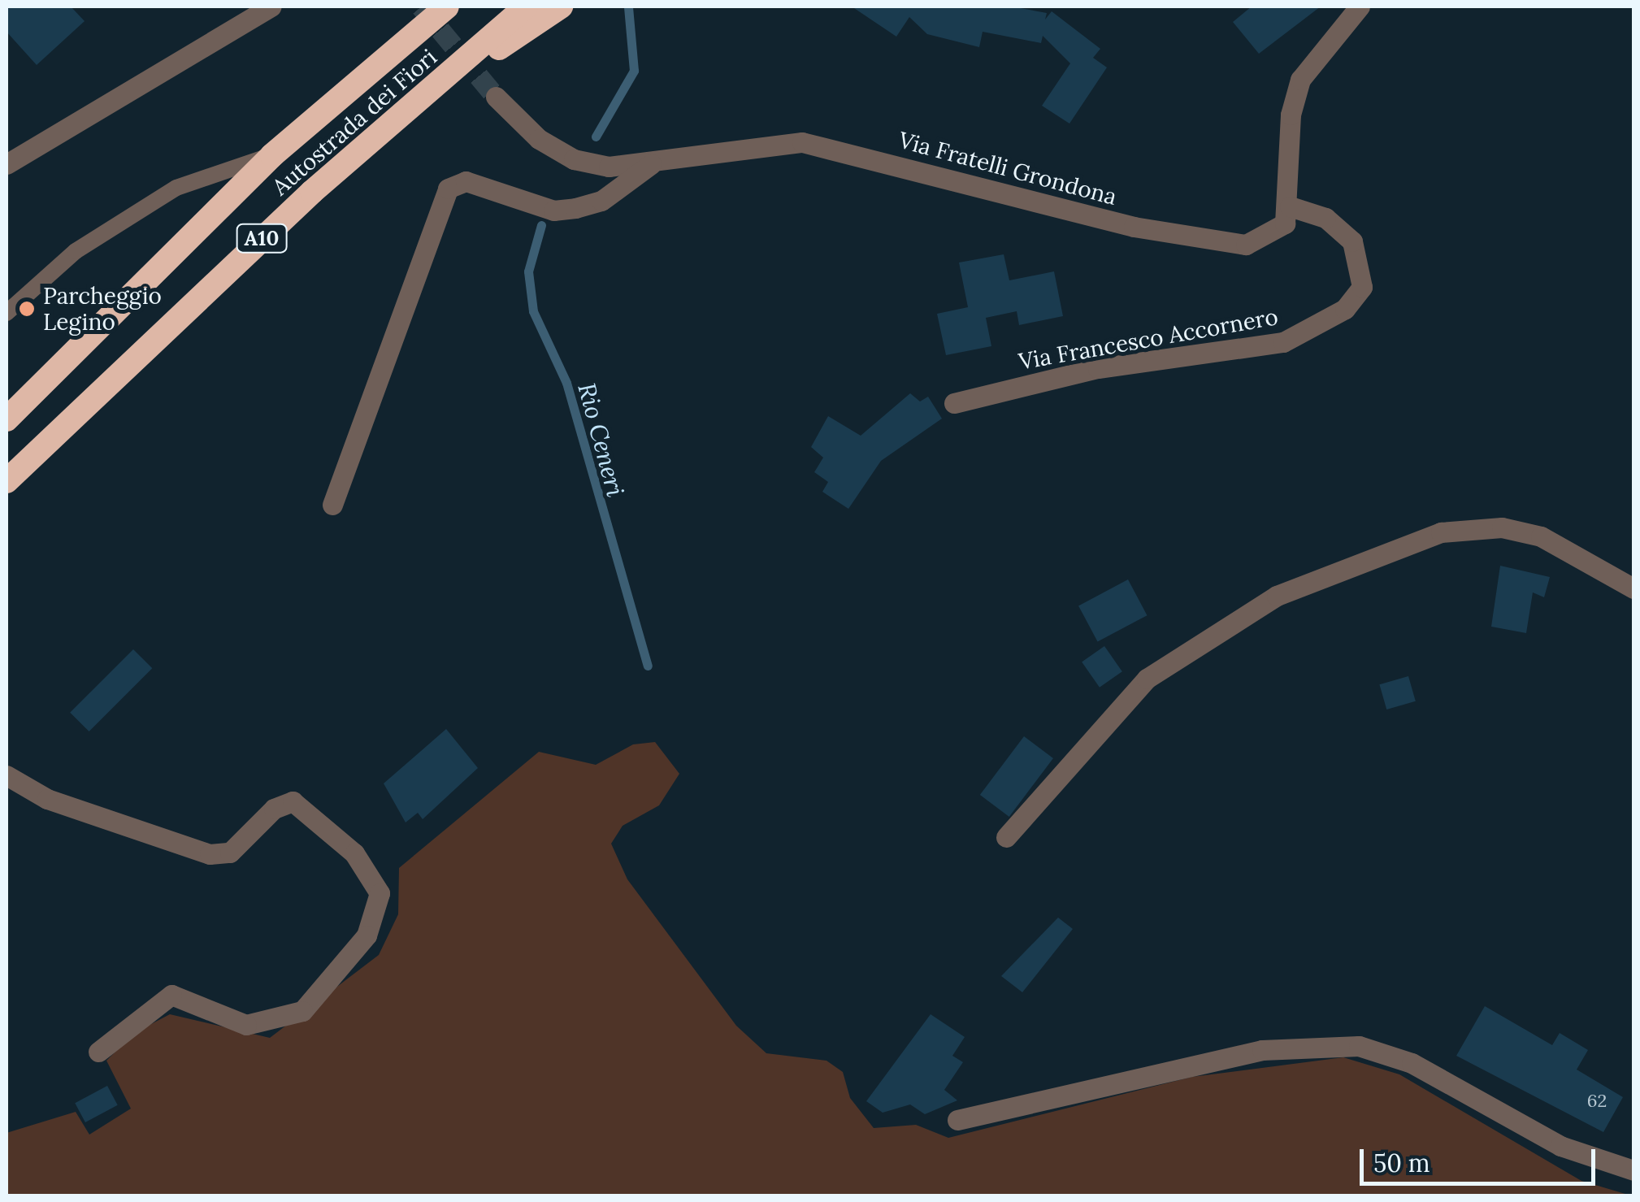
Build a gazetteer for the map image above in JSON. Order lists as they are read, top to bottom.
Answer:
{
  "streets": {
    "highway": ["Autostrada dei Fiori", "A10"],
    "street": ["Via Fratelli Grondona", "Via Francesco Accornero"]
  },
  "crossings": [
    ["Autostrada dei Fiori", "A10"],
    ["Via Fratelli Grondona", "Via Francesco Accornero"]
  ],
  "water": ["Rio Ceneri"],
  "places": ["Parcheggio Legino"],
  "house_numbers": ["62"],
  "scale_bar": "50 m"
}
